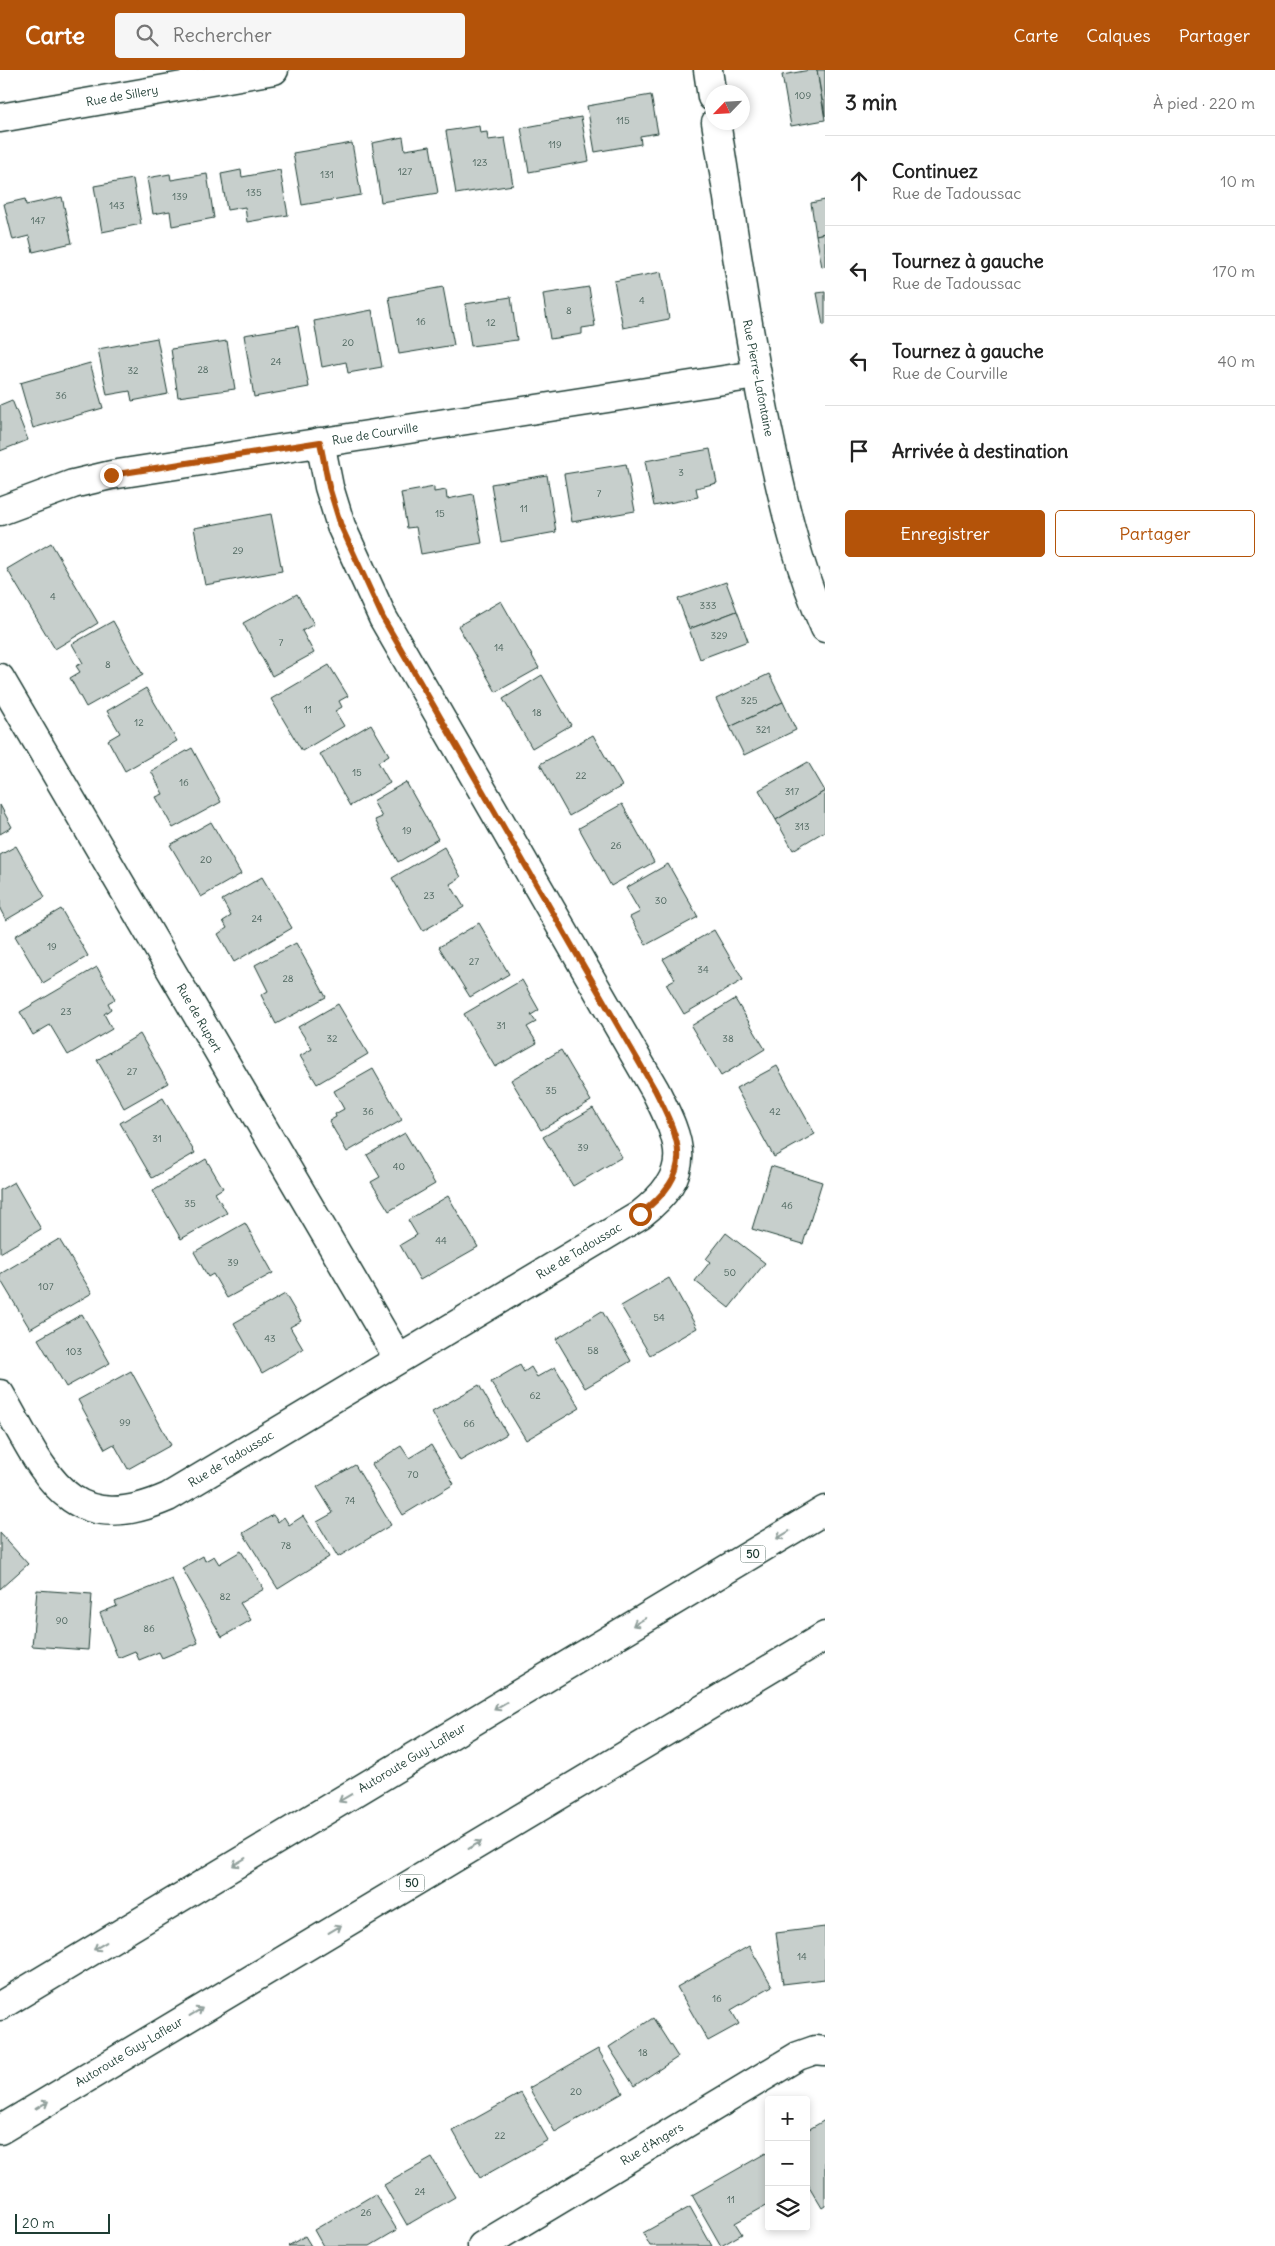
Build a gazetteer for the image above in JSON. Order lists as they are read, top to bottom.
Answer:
{
  "streets": {
    "main road": [
      "Rue de Sillery",
      "Rue Pierre-Lafontaine",
      "Rue de Courville",
      "Rue de Rupert",
      "Rue de Tadoussac",
      "50",
      "Autoroute Guy-Lafleur",
      "Rue d'Angers"
    ]
  },
  "crossings": [
    ["Rue Pierre-Lafontaine", "Rue de Courville"],
    ["Rue de Courville", "Rue de Tadoussac"],
    ["Rue de Rupert", "Rue de Tadoussac"]
  ],
  "house_numbers": [
    "109",
    "115",
    "119",
    "123",
    "127",
    "131",
    "135",
    "139",
    "143",
    "147",
    "4",
    "8",
    "16",
    "12",
    "20",
    "24",
    "28",
    "32",
    "36",
    "3",
    "7",
    "11",
    "15",
    "29",
    "4",
    "333",
    "329",
    "7",
    "14",
    "8",
    "325",
    "11",
    "18",
    "12",
    "321",
    "15",
    "22",
    "16",
    "317",
    "313",
    "19",
    "26",
    "20",
    "23",
    "30",
    "24",
    "19",
    "27",
    "34",
    "28",
    "23",
    "31",
    "32",
    "38",
    "27",
    "35",
    "36",
    "42",
    "31",
    "39",
    "40",
    "35",
    "46",
    "44",
    "39",
    "50",
    "107",
    "54",
    "43",
    "58",
    "103",
    "62",
    "99",
    "66",
    "70",
    "74",
    "78",
    "82",
    "90",
    "86",
    "14",
    "16",
    "18",
    "20",
    "22",
    "24",
    "11",
    "26"
  ],
  "scale_bar": "20 m",
  "north": "bottom left",
  "page": {
    "header": "Carte",
    "search": "Rechercher",
    "nav": ["Carte", "Calques", "Partager"],
    "heading": ["3 min", "À pied · 220 m"],
    "list": [
      ["Continuez", "Rue de Tadoussac", "10 m"],
      ["Tournez à gauche", "Rue de Tadoussac", "170 m"],
      ["Tournez à gauche", "Rue de Courville", "40 m"],
      "Arrivée à destination"
    ],
    "buttons": ["Enregistrer", "Partager"],
    "map_buttons": ["+", "−"],
    "scale": "20 m"
  }
}
